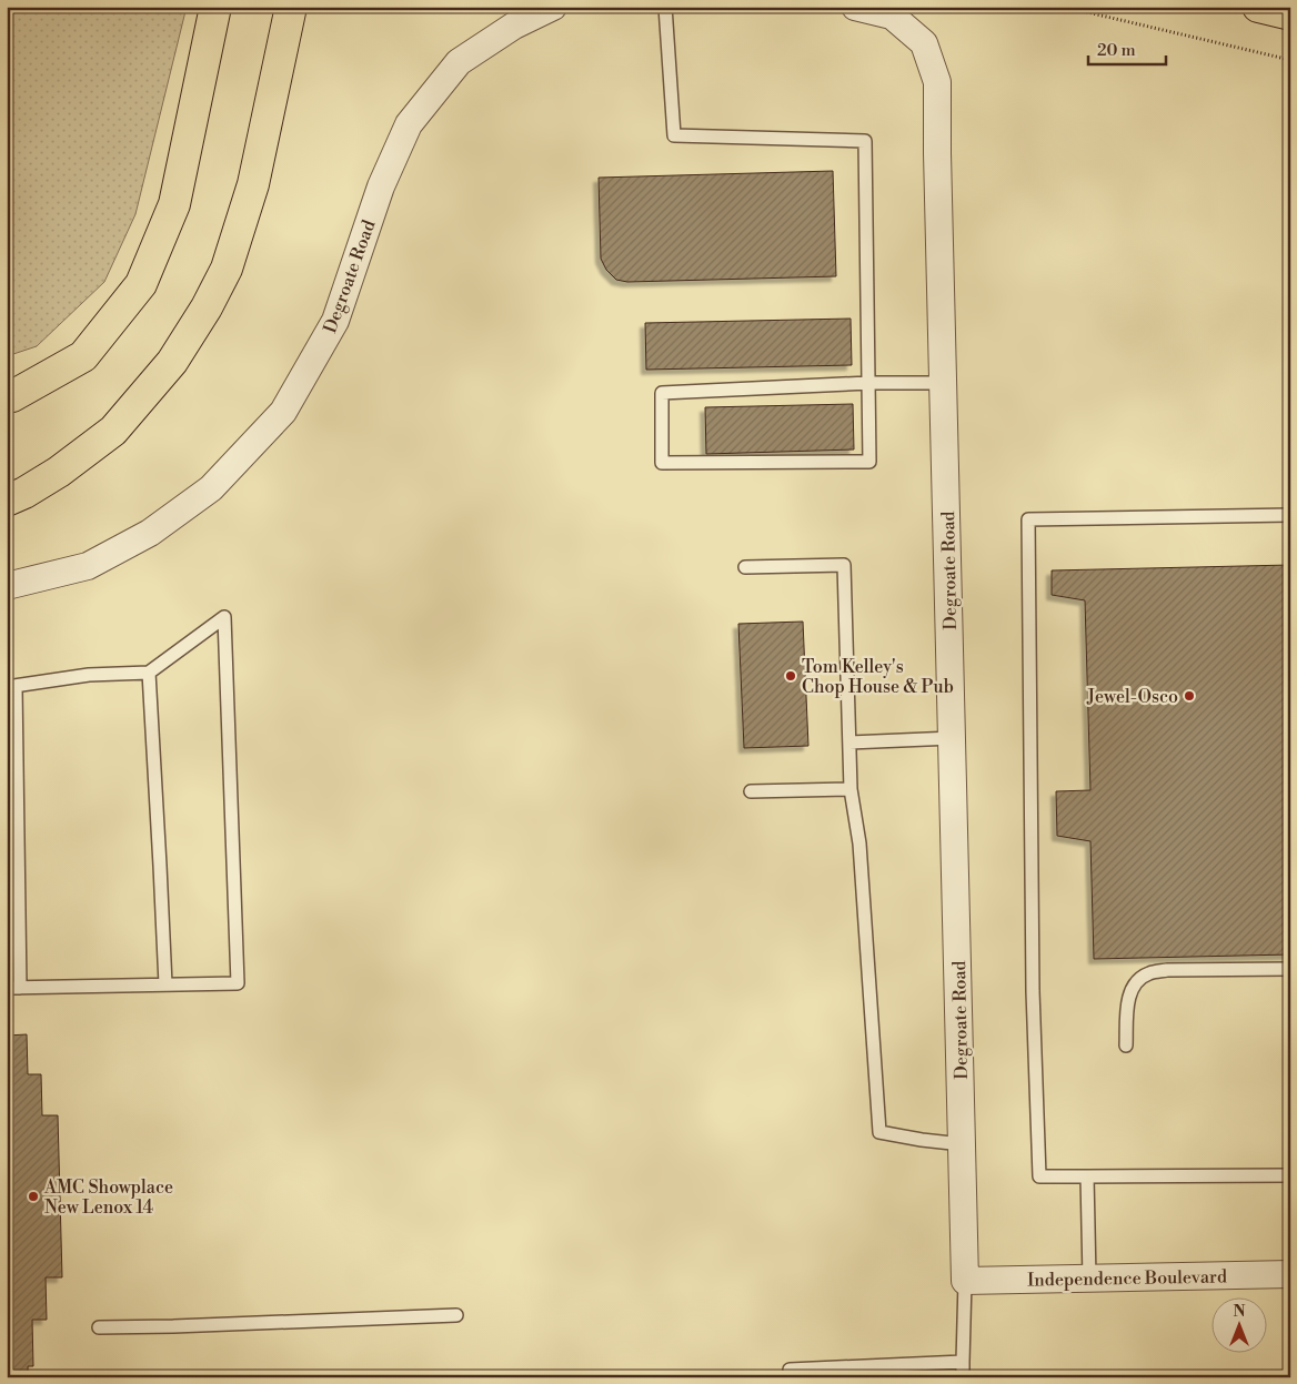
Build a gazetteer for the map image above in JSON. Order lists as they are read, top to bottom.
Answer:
{
  "streets": {
    "street": ["Degroate Road", "Independence Boulevard"]
  },
  "crossings": [
    ["Degroate Road", "Independence Boulevard"]
  ],
  "places": ["Tom Kelley's Chop House & Pub", "Jewel-Osco", "AMC Showplace New Lenox 14"],
  "scale_bar": "20 m",
  "north": "top"
}
